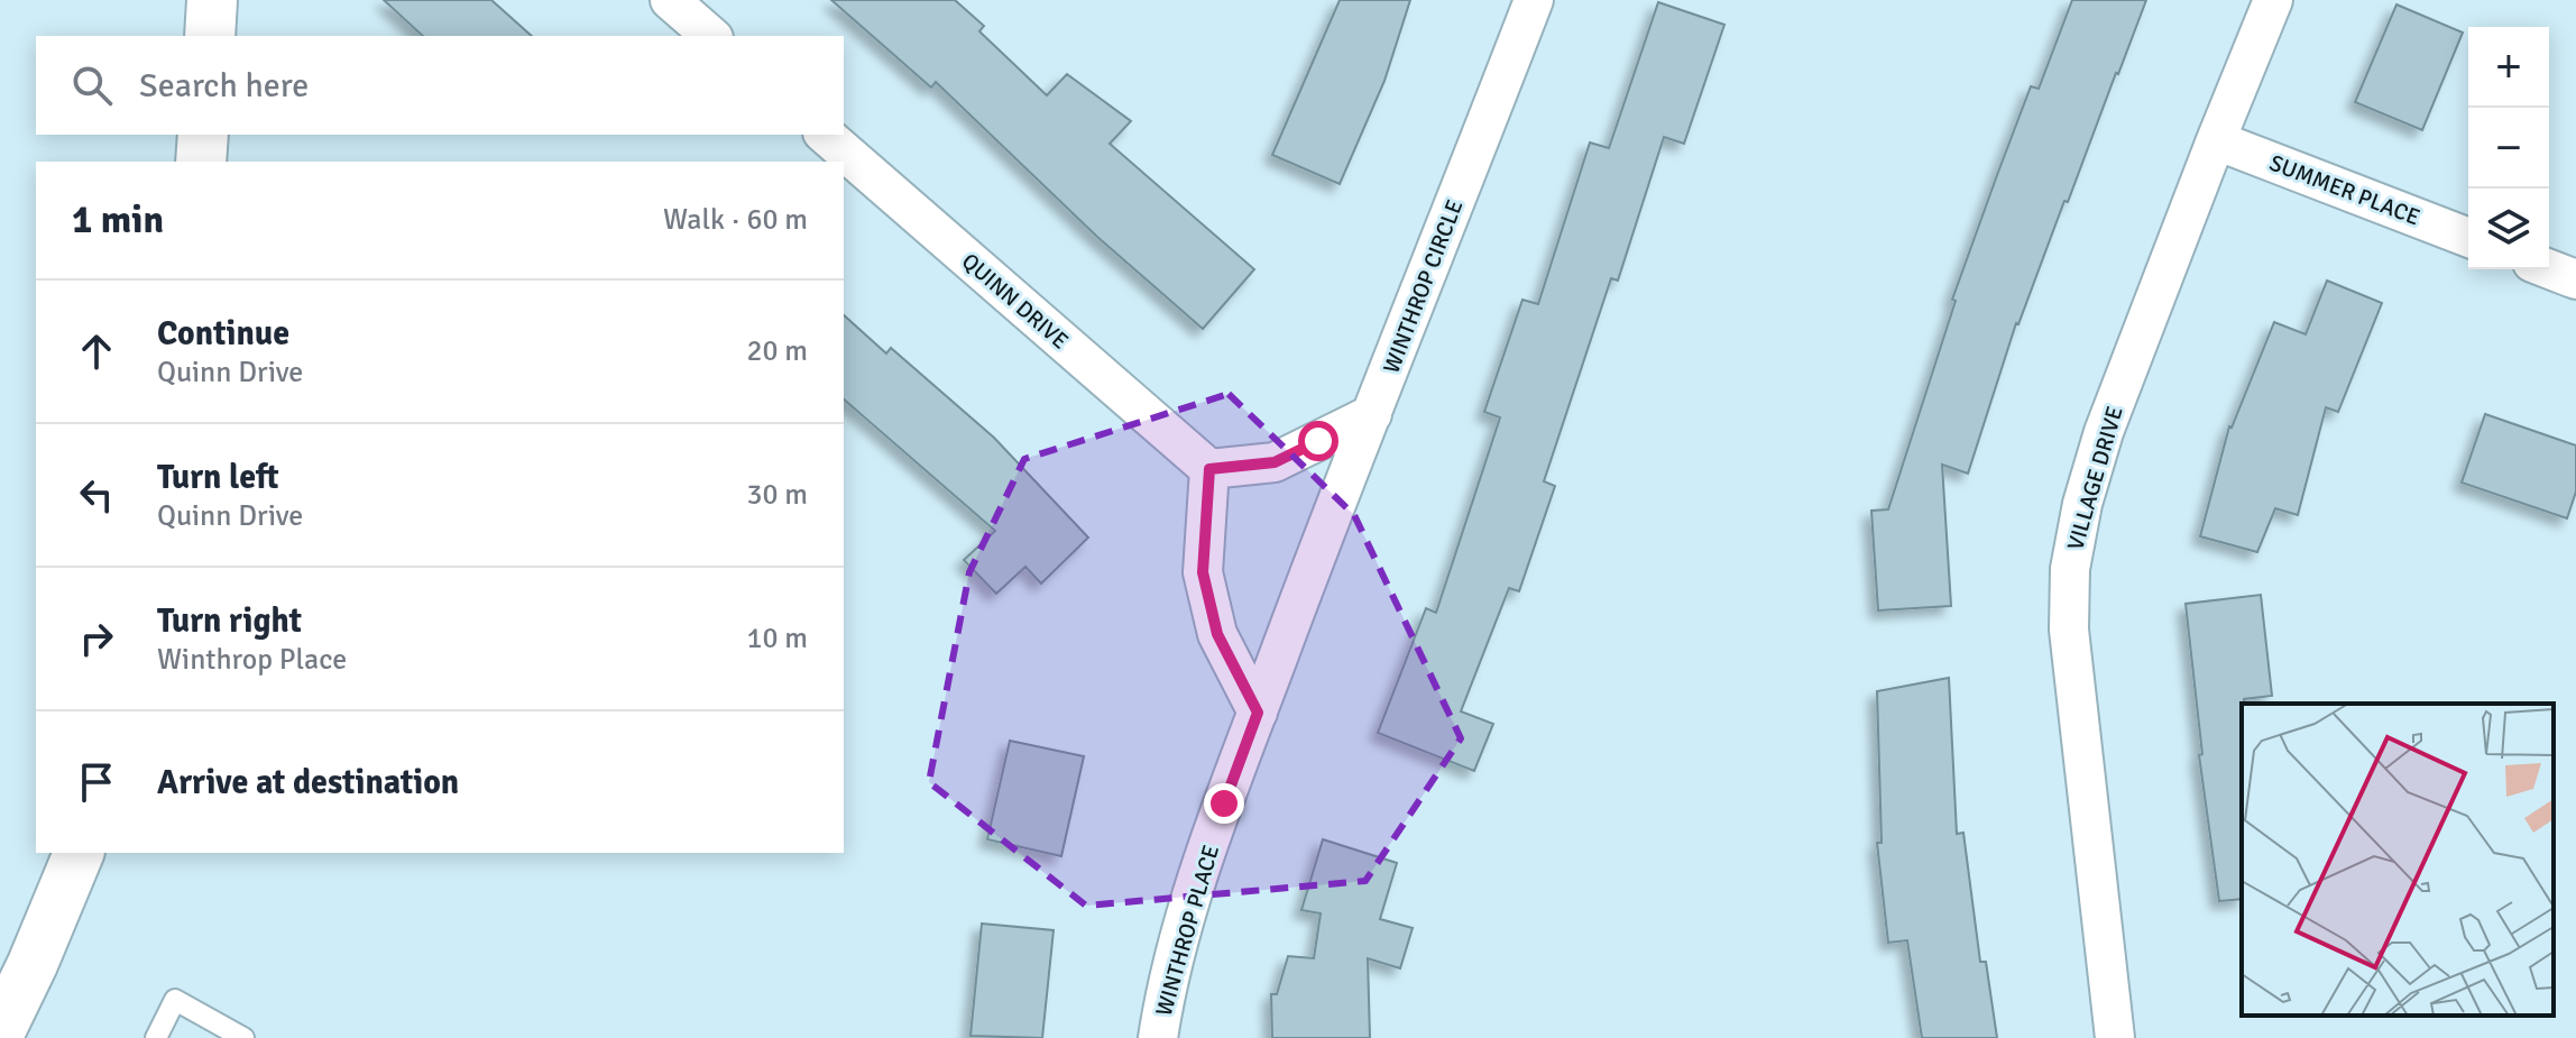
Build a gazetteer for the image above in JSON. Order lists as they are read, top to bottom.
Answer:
{
  "streets": {
    "street": [
      "SUMMER PLACE",
      "WINTHROP CIRCLE",
      "QUINN DRIVE",
      "VILLAGE DRIVE",
      "WINTHROP PLACE"
    ]
  },
  "crossings": [
    ["SUMMER PLACE", "VILLAGE DRIVE"],
    ["WINTHROP CIRCLE", "WINTHROP PLACE"]
  ],
  "page": {
    "map_buttons": ["+", "−"],
    "search": "Search here",
    "heading": ["1 min", "Walk · 60 m"],
    "list": [
      ["Continue", "Quinn Drive", "20 m"],
      ["Turn left", "Quinn Drive", "30 m"],
      ["Turn right", "Winthrop Place", "10 m"],
      "Arrive at destination"
    ]
  }
}
